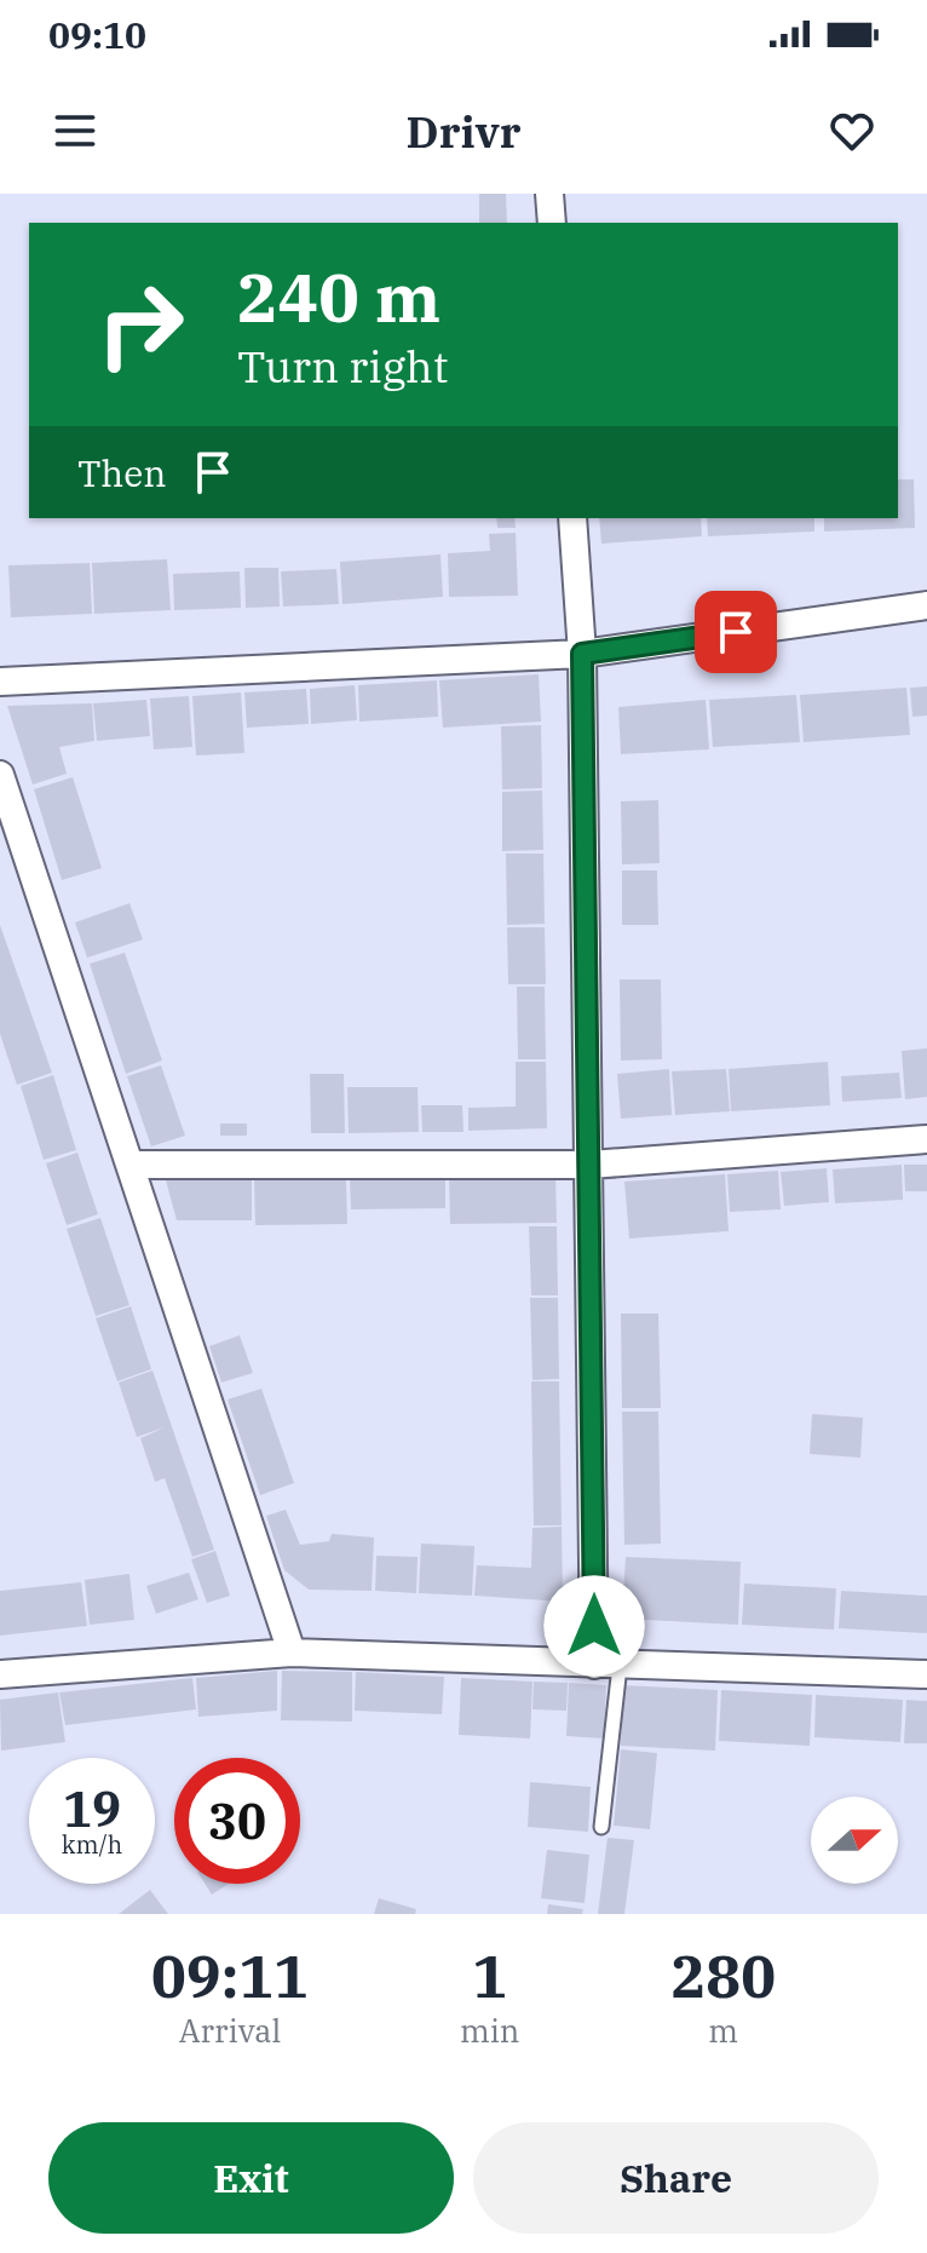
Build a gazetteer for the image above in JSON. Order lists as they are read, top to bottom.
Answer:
{
  "north": "right",
  "page": {
    "status": "09:10",
    "header": "Drivr",
    "turn": ["240 m", "Turn right"],
    "then": "Then",
    "speed": "19 km/h",
    "limit": "30",
    "eta": [
      "09:11",
      "Arrival",
      "1",
      "min",
      "280",
      "m"
    ],
    "buttons": ["Exit", "Share"]
  }
}
